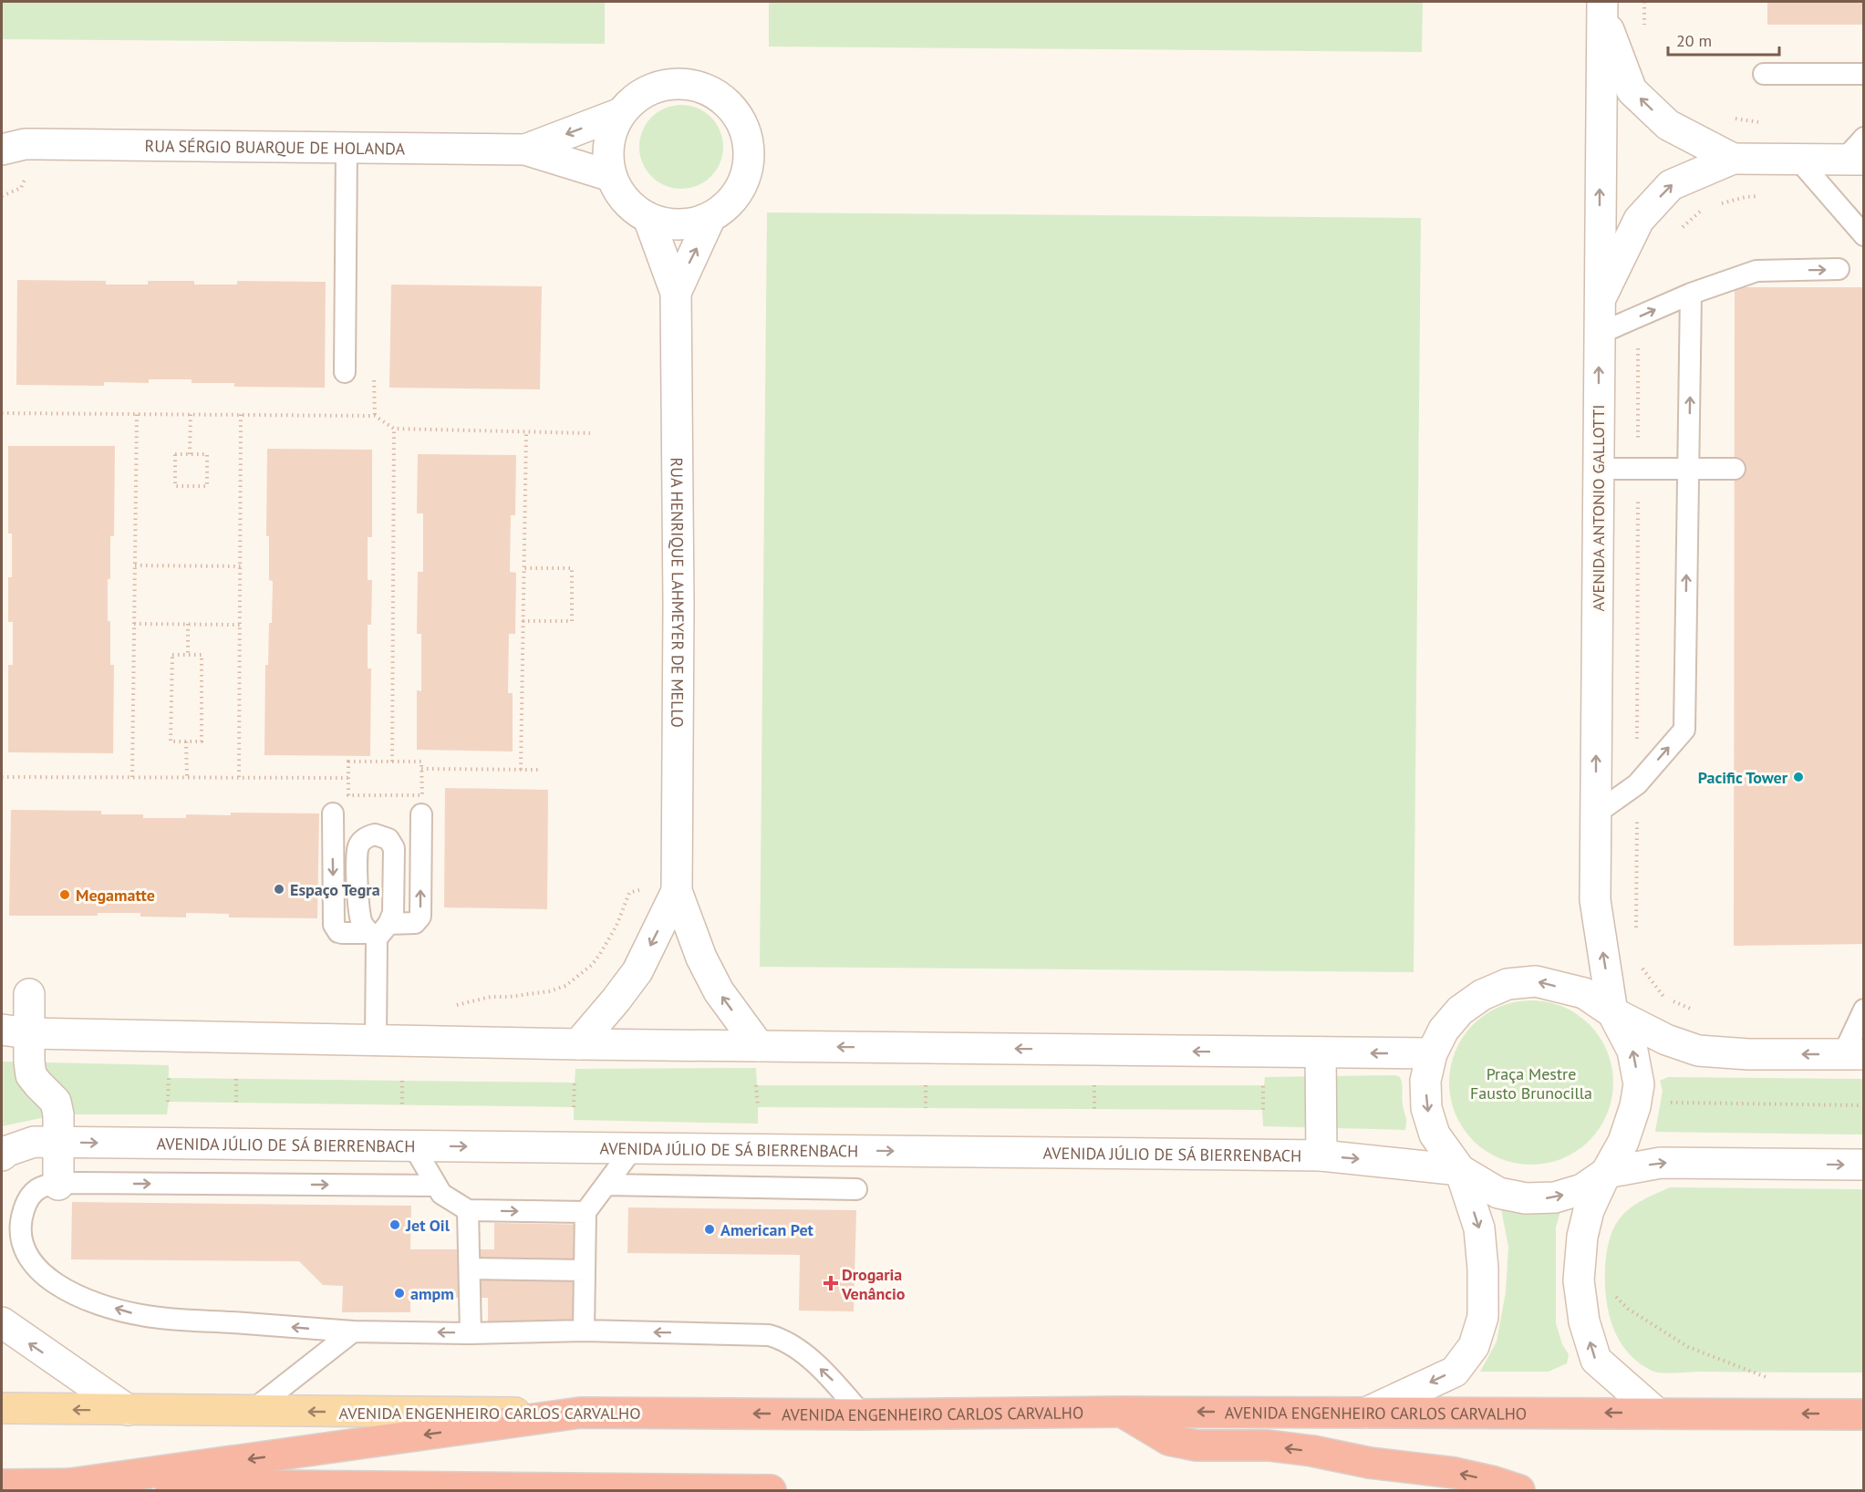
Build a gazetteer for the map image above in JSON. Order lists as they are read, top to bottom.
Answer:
{
  "streets": {
    "highway": ["AVENIDA ENGENHEIRO CARLOS CARVALHO"],
    "street": [
      "RUA SÉRGIO BUARQUE DE HOLANDA",
      "AVENIDA ANTONIO GALLOTTI",
      "RUA HENRIQUE LAHMEYER DE MELLO",
      "AVENIDA JÚLIO DE SÁ BIERRENBACH"
    ]
  },
  "crossings": [
    ["RUA SÉRGIO BUARQUE DE HOLANDA", "RUA HENRIQUE LAHMEYER DE MELLO"]
  ],
  "one_way": ["AVENIDA ANTONIO GALLOTTI"],
  "parks": ["Praça Mestre Fausto Brunocilla"],
  "places": {
    "other": [
      "Pacific Tower",
      "Espaço Tegra",
      "Megamatte",
      "Jet Oil",
      "American Pet",
      "ampm"
    ],
    "health": ["Drogaria Venâncio"]
  },
  "scale_bar": "20 m"
}
